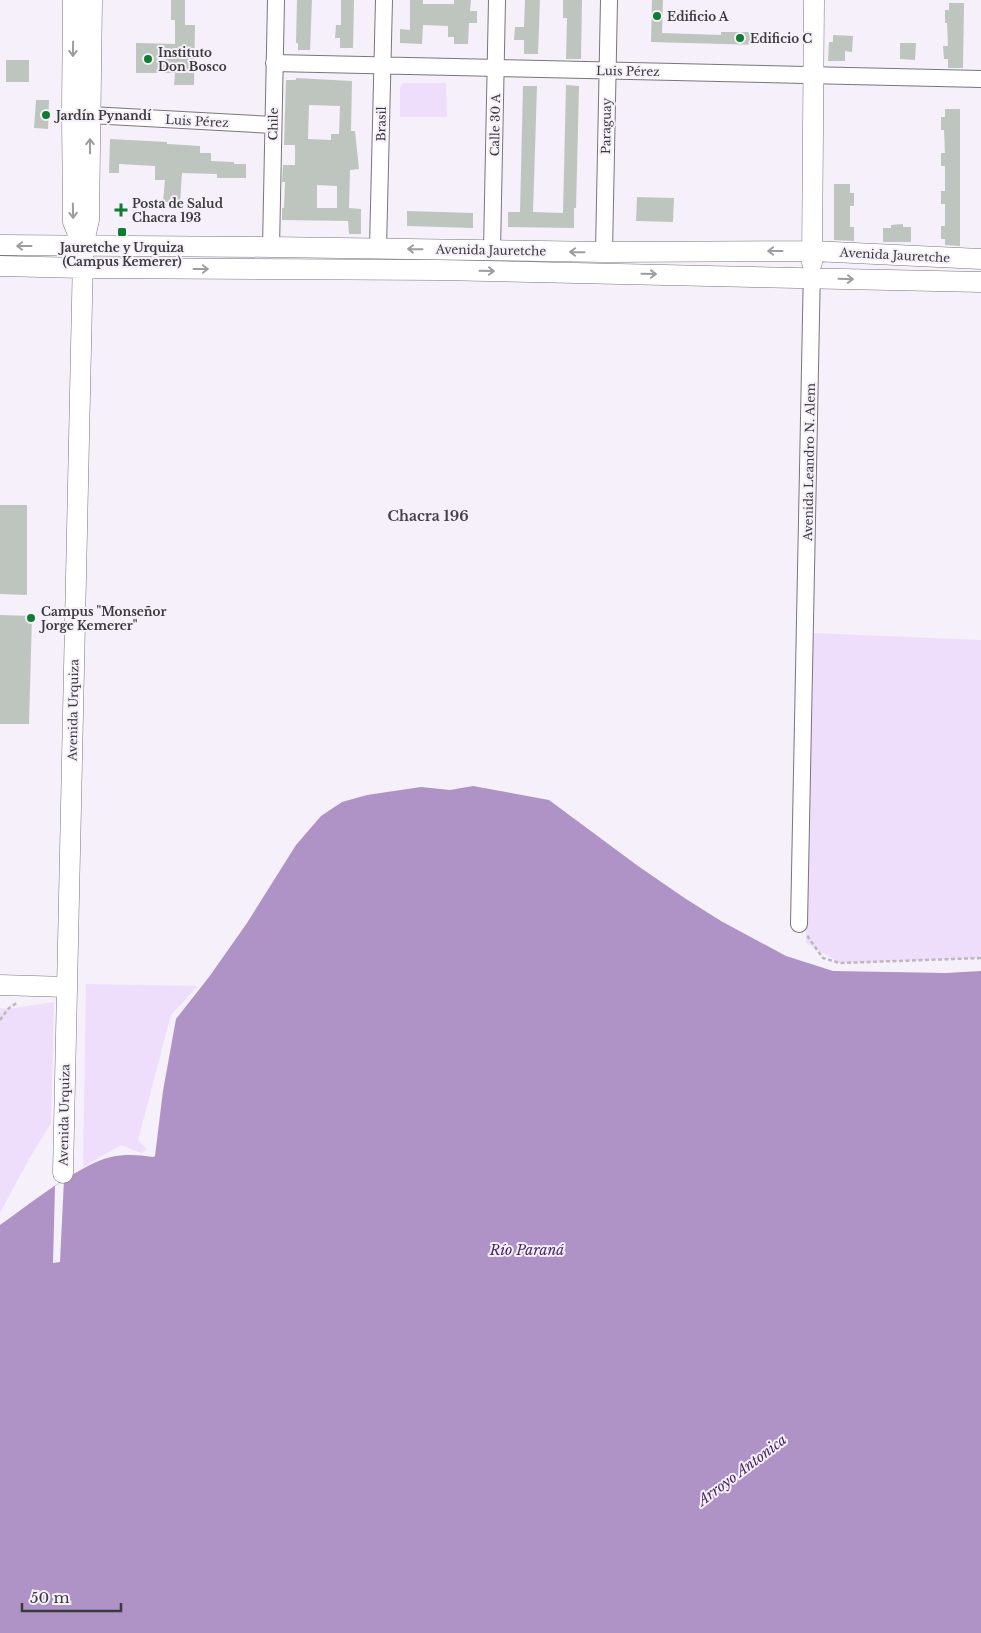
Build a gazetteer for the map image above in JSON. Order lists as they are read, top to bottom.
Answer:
{
  "streets": {
    "main road": ["Avenida Jauretche", "Avenida Leandro N. Alem", "Avenida Urquiza"],
    "street": [
      "Luis Pérez",
      "Chile",
      "Brasil",
      "Calle 30 A",
      "Paraguay"
    ]
  },
  "crossings": [
    ["Luis Pérez", "Chile"],
    ["Luis Pérez", "Brasil"],
    ["Luis Pérez", "Calle 30 A"],
    ["Luis Pérez", "Paraguay"],
    ["Luis Pérez", "Avenida Leandro N. Alem"],
    ["Luis Pérez", "Avenida Urquiza"],
    ["Chile", "Avenida Jauretche"],
    ["Brasil", "Avenida Jauretche"],
    ["Calle 30 A", "Avenida Jauretche"],
    ["Paraguay", "Avenida Jauretche"],
    ["Avenida Jauretche", "Avenida Leandro N. Alem"],
    ["Avenida Jauretche", "Avenida Urquiza"]
  ],
  "districts": ["Chacra 196"],
  "water": ["Río Paraná", "Arroyo Antonica"],
  "places": {
    "other": [
      "Edificio A",
      "Edificio C",
      "Instituto Don Bosco",
      "Jardín Pynandí",
      "Campus \"Monseñor Jorge Kemerer\""
    ],
    "health": ["Posta de Salud Chacra 193"],
    "transit": ["Jauretche y Urquiza (Campus Kemerer)"]
  },
  "scale_bar": "50 m"
}
